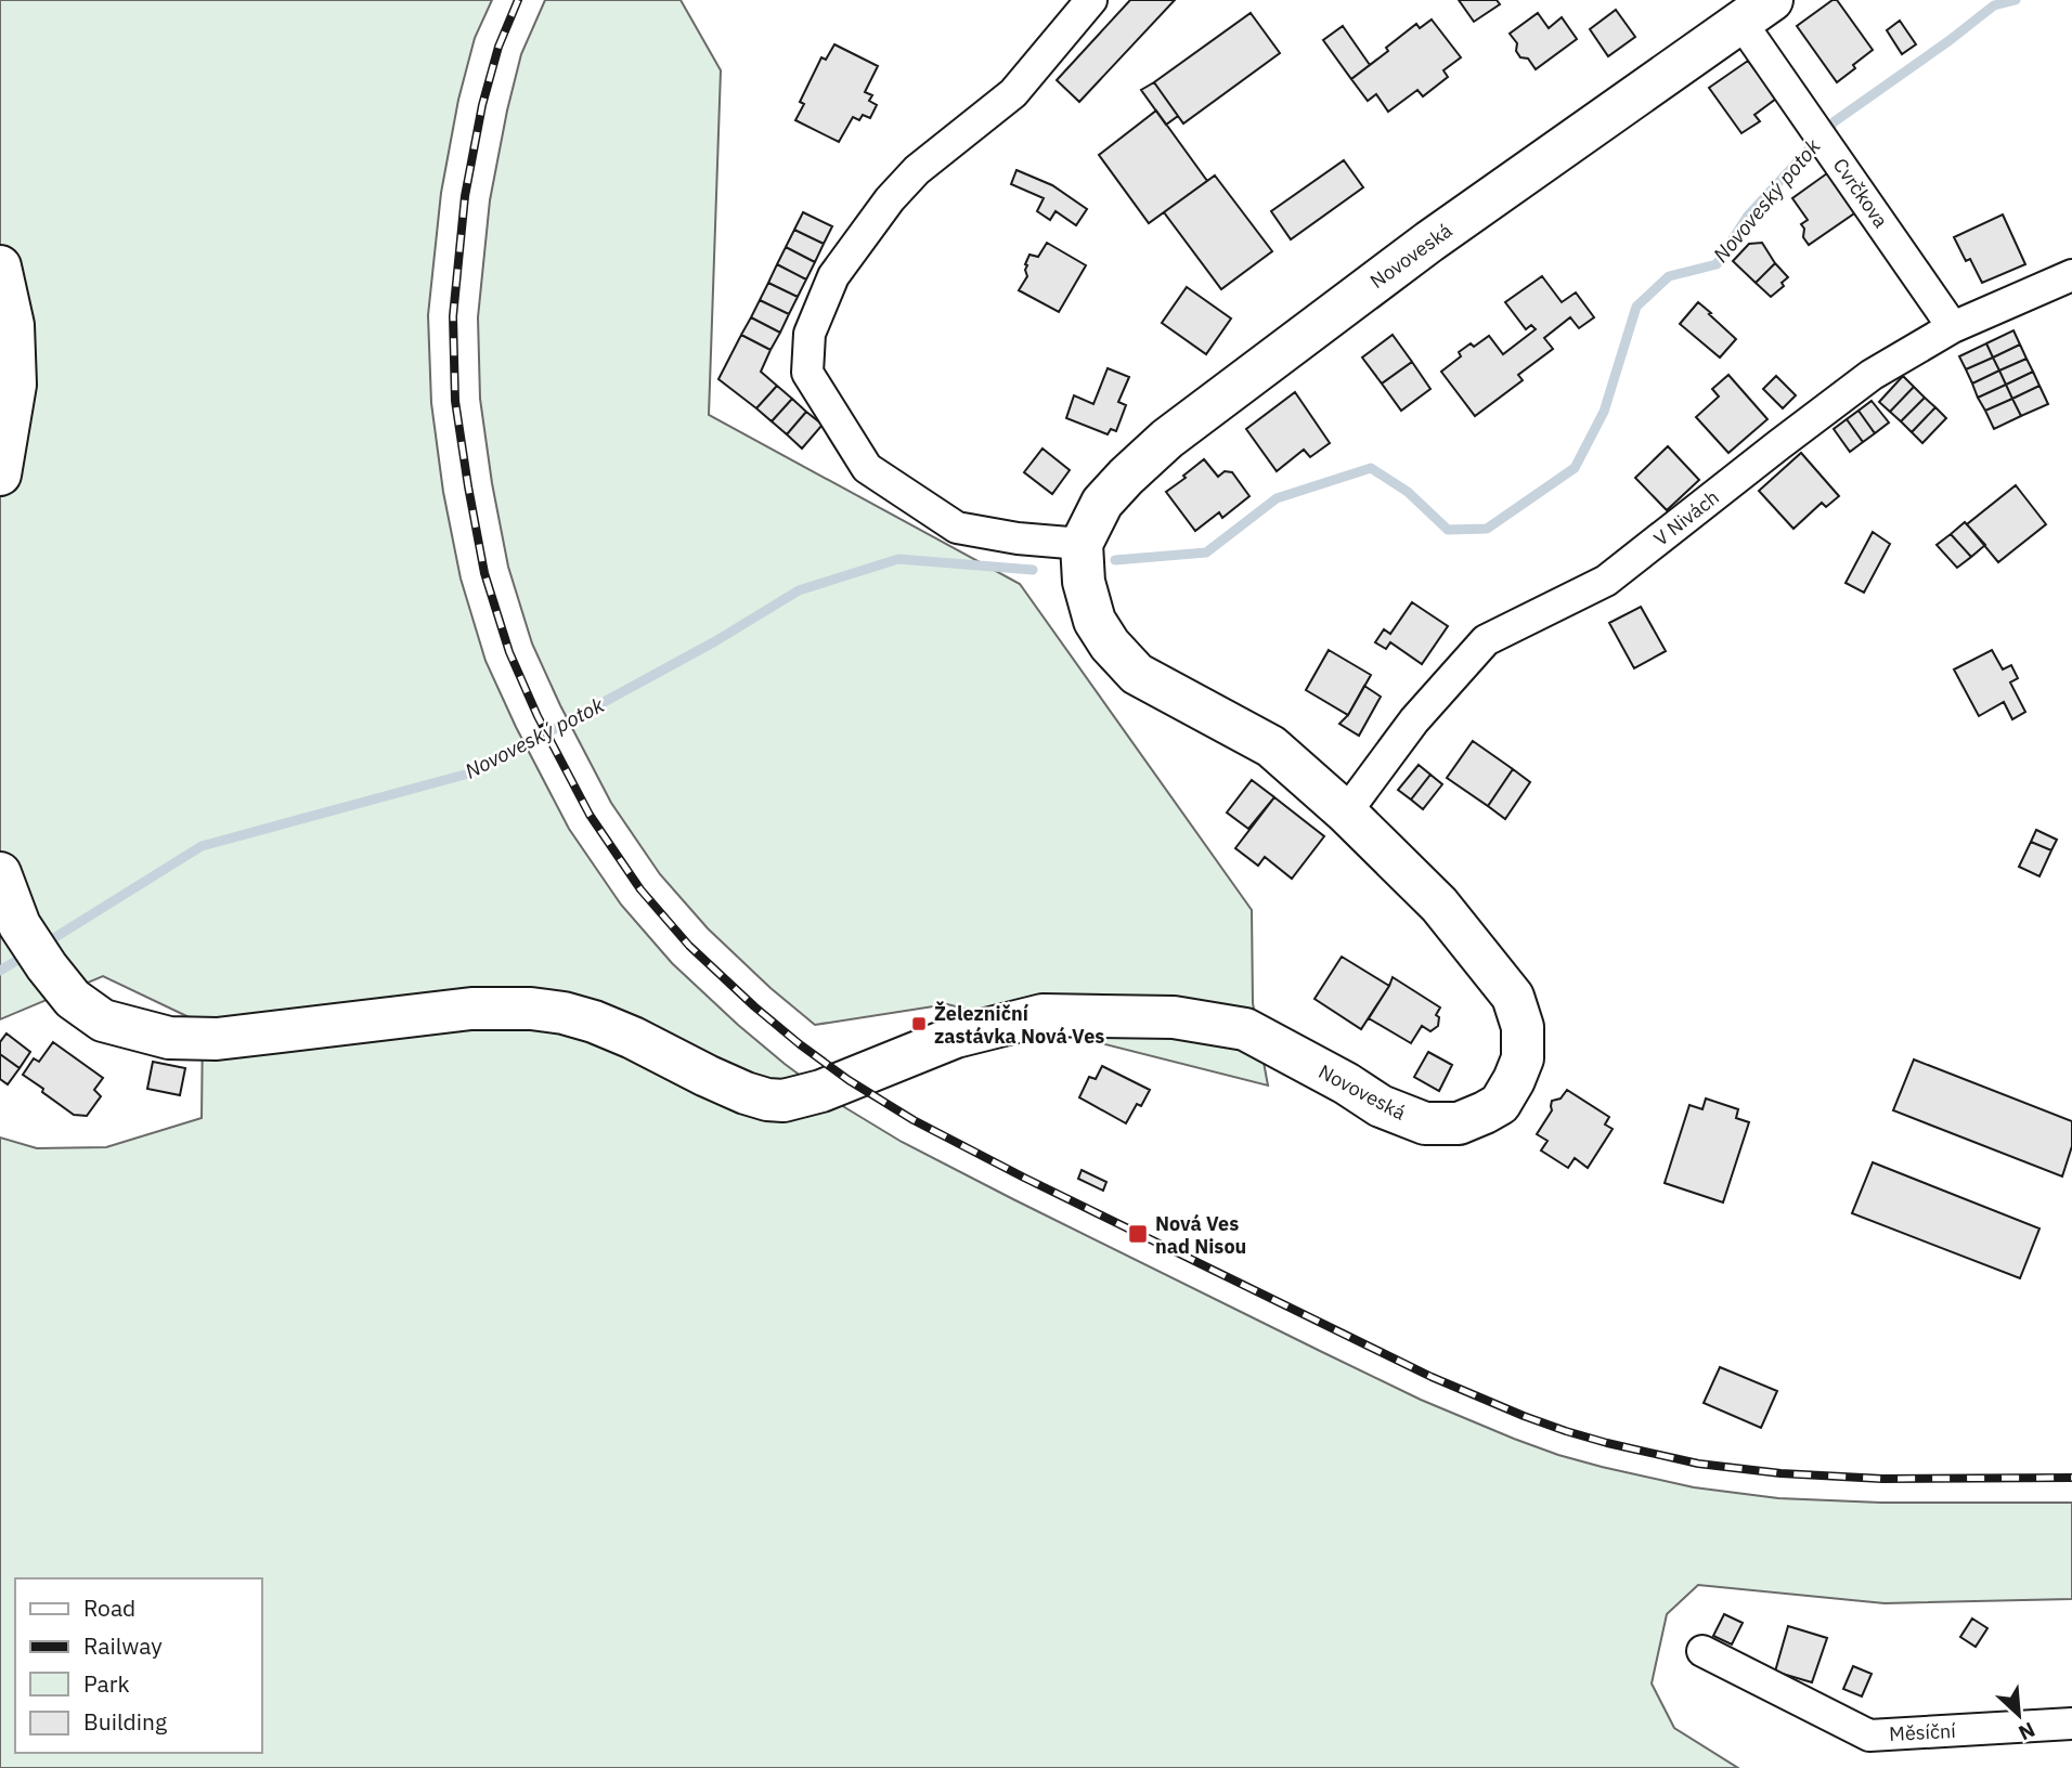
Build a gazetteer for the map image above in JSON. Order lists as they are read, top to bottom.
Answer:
{
  "streets": {
    "street": [
      "Cvrčkova",
      "Novoveská",
      "V Nivách",
      "Měsíční"
    ]
  },
  "crossings": [
    ["Cvrčkova", "Novoveská"],
    ["Cvrčkova", "V Nivách"],
    ["Novoveská", "V Nivách"]
  ],
  "water": ["Novoveský potok"],
  "places": {
    "transit": ["Železniční zastávka Nová Ves", "Nová Ves nad Nisou"]
  },
  "legend": [
    "Road",
    "Railway",
    "Park",
    "Building"
  ],
  "north": "bottom right"
}
